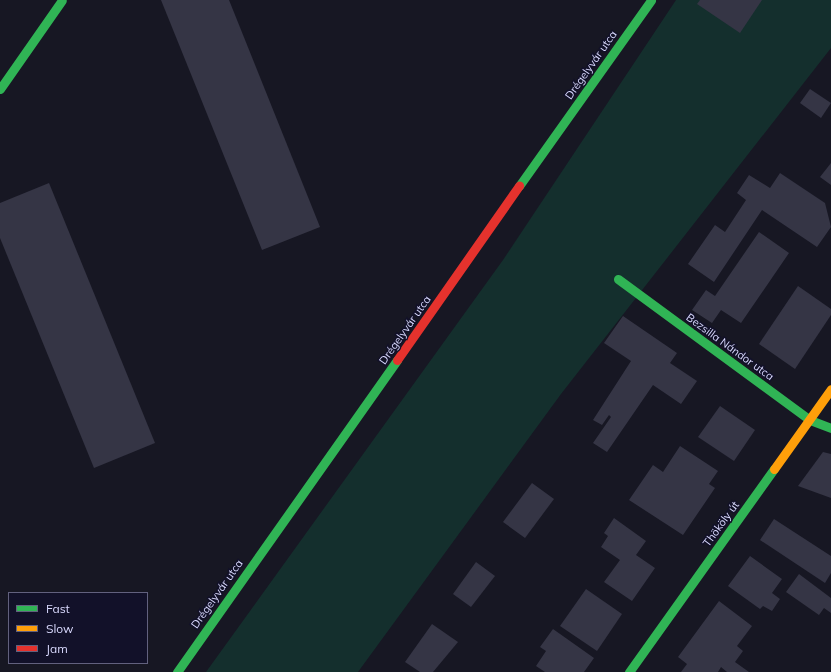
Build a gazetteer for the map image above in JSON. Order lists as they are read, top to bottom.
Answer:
{
  "streets": {
    "main road": ["Drégelyvár utca", "Bezsilla Nándor utca", "Thököly út"]
  },
  "crossings": [
    ["Bezsilla Nándor utca", "Thököly út"]
  ],
  "legend": ["Fast", "Slow", "Jam"]
}
